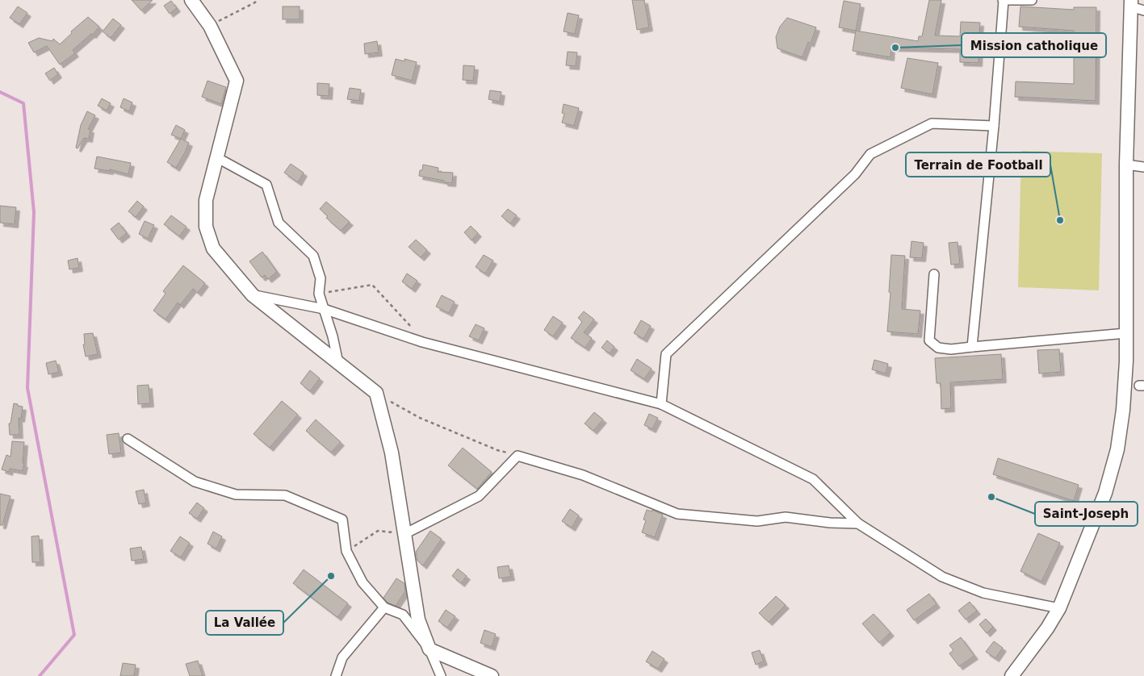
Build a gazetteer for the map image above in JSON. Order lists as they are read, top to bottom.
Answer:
{
  "places": [
    "Mission catholique",
    "Terrain de Football",
    "Saint-Joseph",
    "La Vallée"
  ]
}
